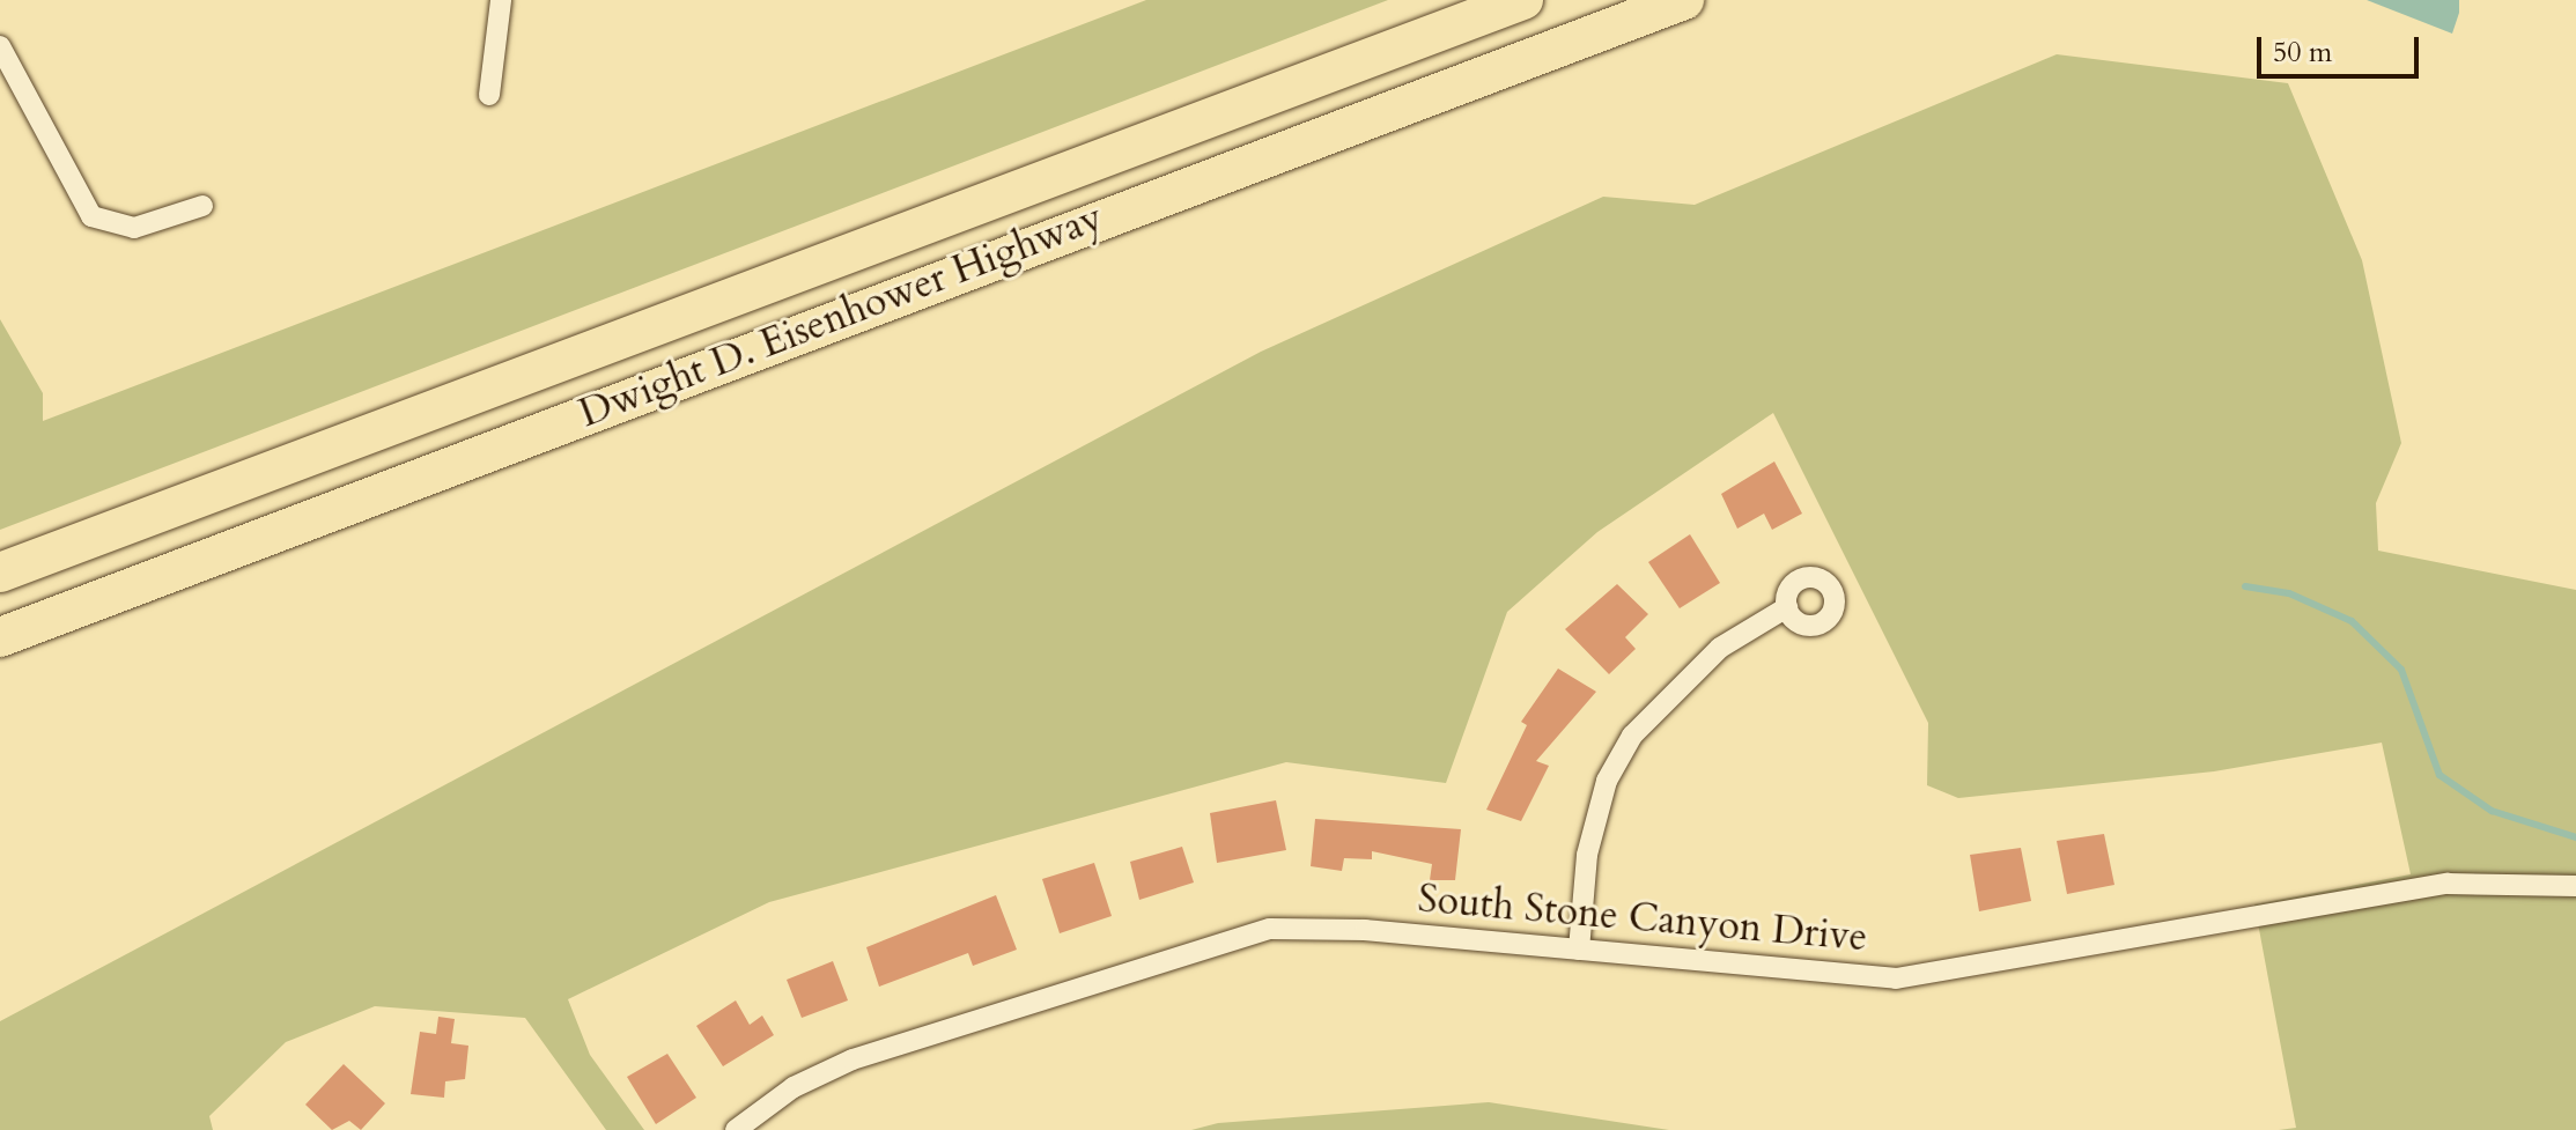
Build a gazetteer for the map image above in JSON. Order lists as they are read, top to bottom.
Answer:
{
  "streets": {
    "highway": ["Dwight D. Eisenhower Highway"],
    "street": ["South Stone Canyon Drive"]
  },
  "scale_bar": "50 m"
}
